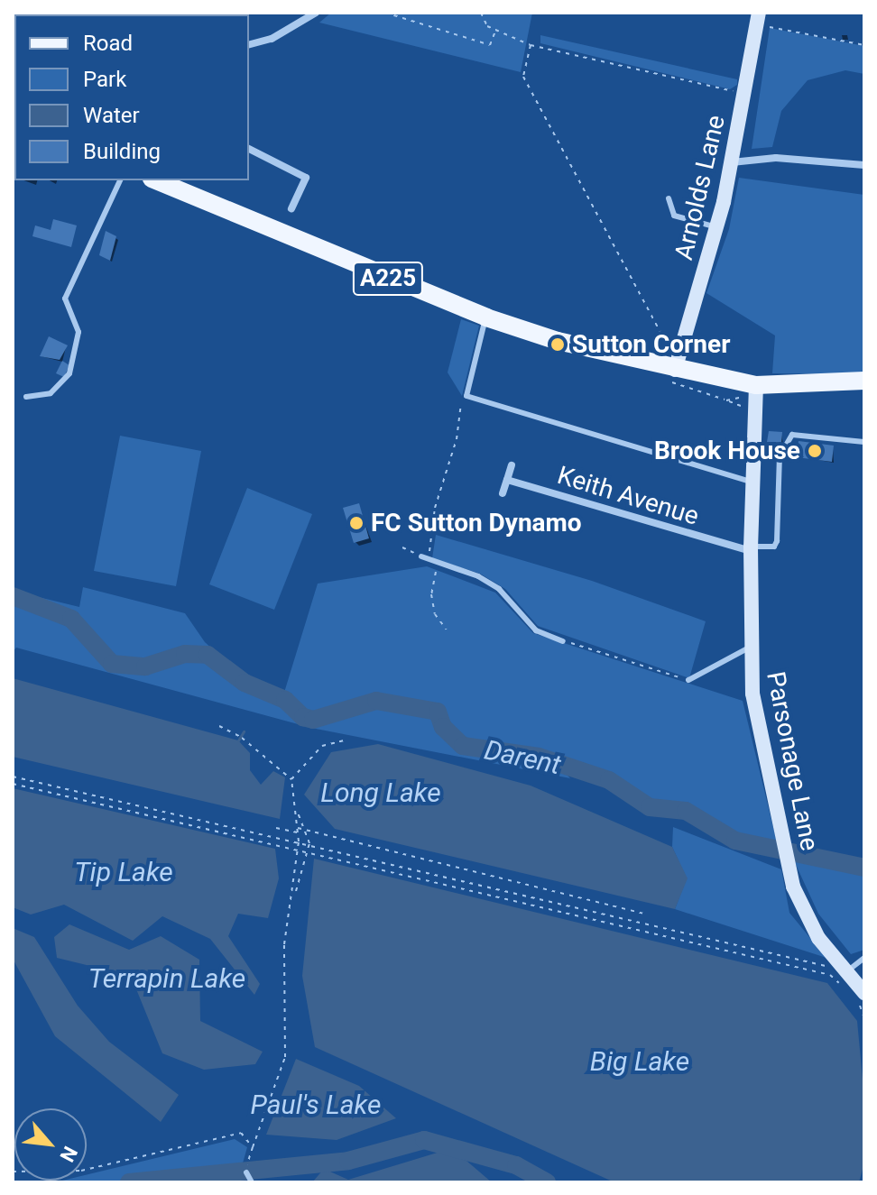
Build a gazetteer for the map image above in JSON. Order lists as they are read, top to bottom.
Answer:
{
  "streets": {
    "main road": ["A225"],
    "street": ["Arnolds Lane", "Keith Avenue", "Parsonage Lane"]
  },
  "crossings": [
    ["Arnolds Lane", "A225"],
    ["A225", "Parsonage Lane"],
    ["Keith Avenue", "Parsonage Lane"]
  ],
  "water": [
    "Darent",
    "Long Lake",
    "Tip Lake",
    "Terrapin Lake",
    "Big Lake",
    "Paul's Lake"
  ],
  "places": ["Sutton Corner", "Brook House", "FC Sutton Dynamo"],
  "legend": [
    "Road",
    "Park",
    "Water",
    "Building"
  ],
  "north": "bottom right"
}
